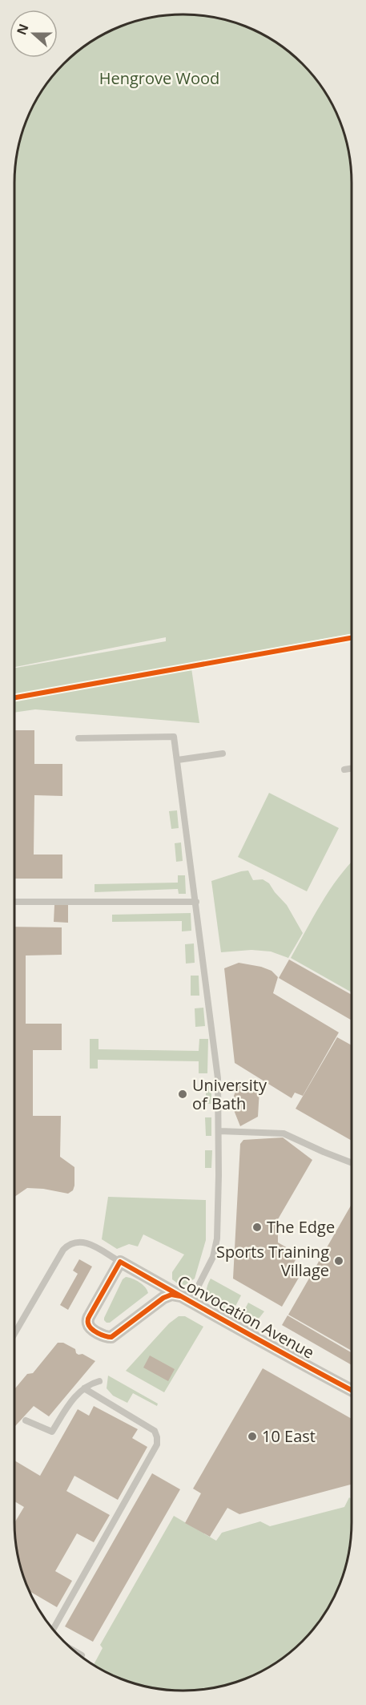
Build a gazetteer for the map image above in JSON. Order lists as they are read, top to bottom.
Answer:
{
  "streets": {
    "street": ["Convocation Avenue"]
  },
  "parks": ["Hengrove Wood"],
  "places": [
    "University of Bath",
    "The Edge",
    "Sports Training Village",
    "10 East"
  ],
  "north": "left"
}
